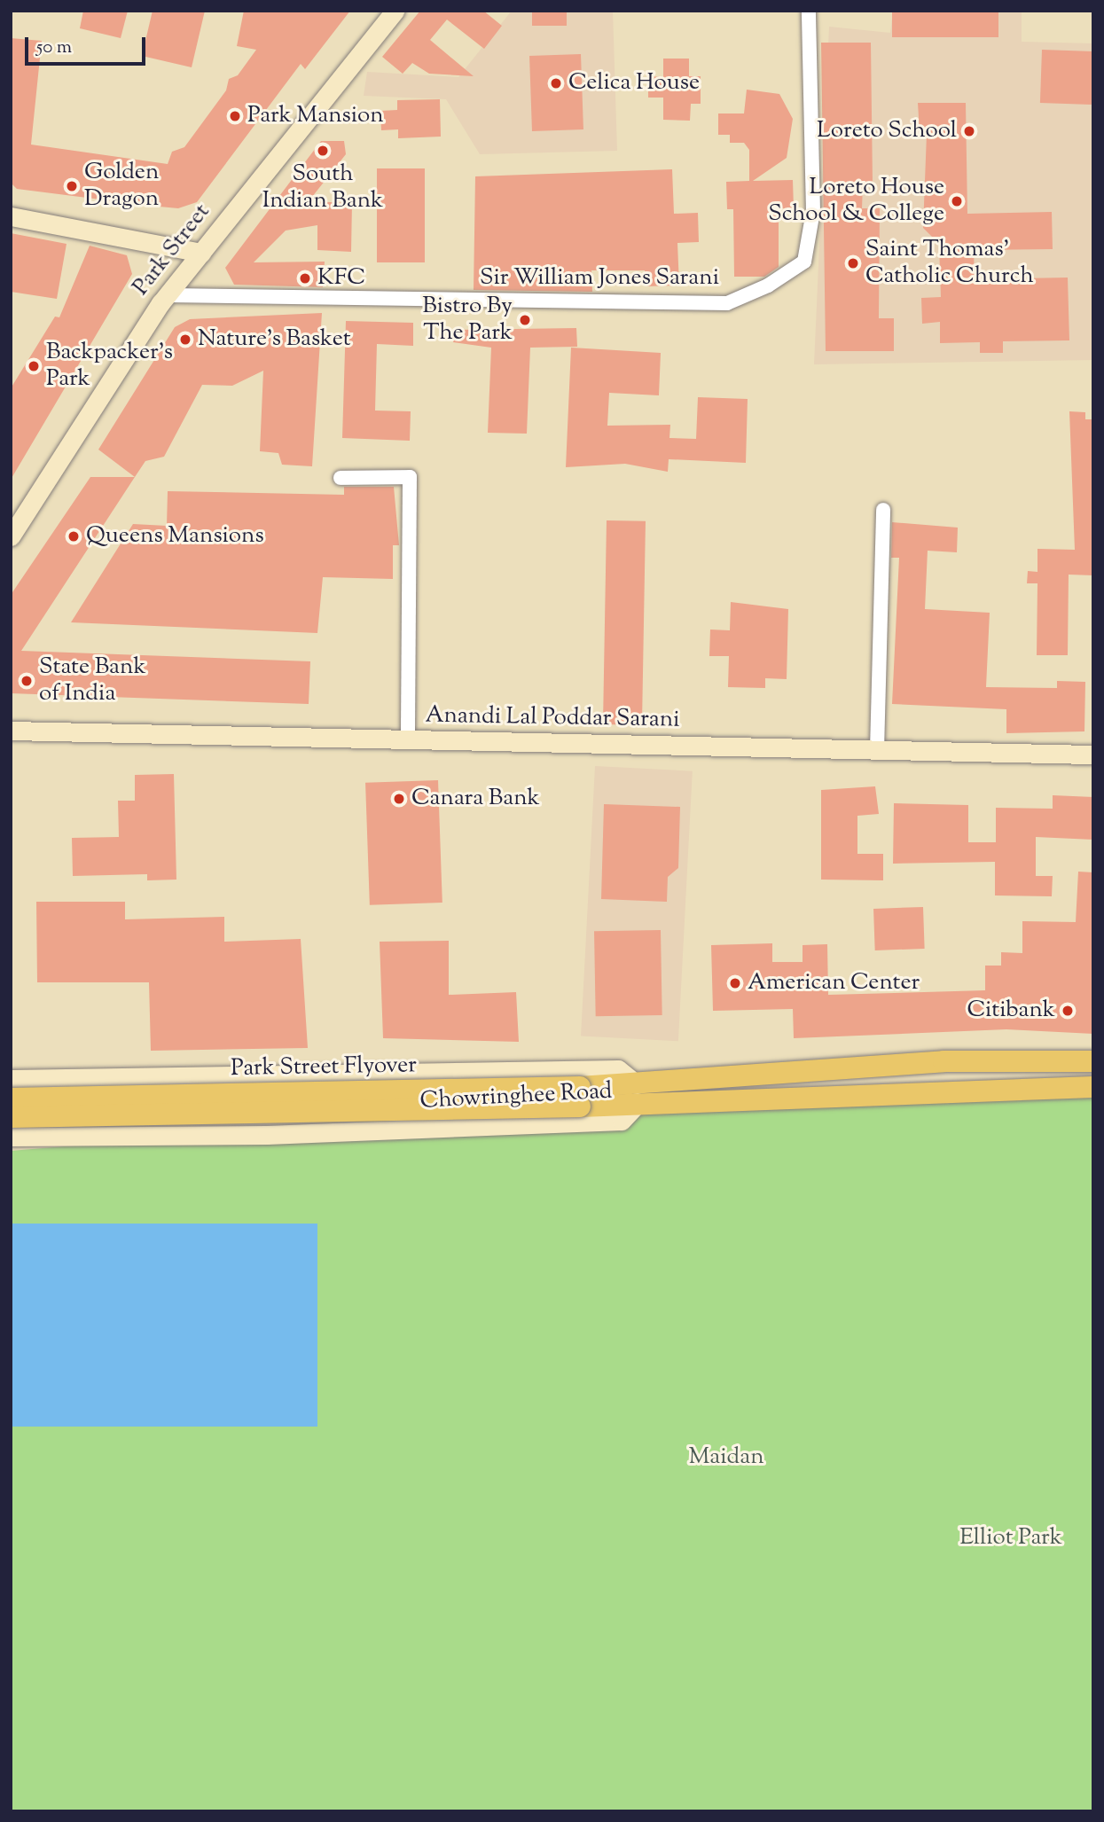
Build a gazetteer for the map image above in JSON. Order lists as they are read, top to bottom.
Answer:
{
  "streets": {
    "main road": [
      "Park Street",
      "Anandi Lal Poddar Sarani",
      "Park Street Flyover",
      "Chowringhee Road"
    ],
    "street": ["Sir William Jones Sarani"]
  },
  "crossings": [
    ["Park Street", "Sir William Jones Sarani"],
    ["Park Street Flyover", "Chowringhee Road"]
  ],
  "parks": ["Maidan", "Elliot Park"],
  "places": [
    "Celica House",
    "Park Mansion",
    "Loreto School",
    "South Indian Bank",
    "Golden Dragon",
    "Loreto House School & College",
    "Saint Thomas' Catholic Church",
    "KFC",
    "Bistro By The Park",
    "Nature's Basket",
    "Backpacker's Park",
    "Queens Mansions",
    "State Bank of India",
    "Canara Bank",
    "American Center",
    "Citibank"
  ],
  "scale_bar": "50 m"
}
